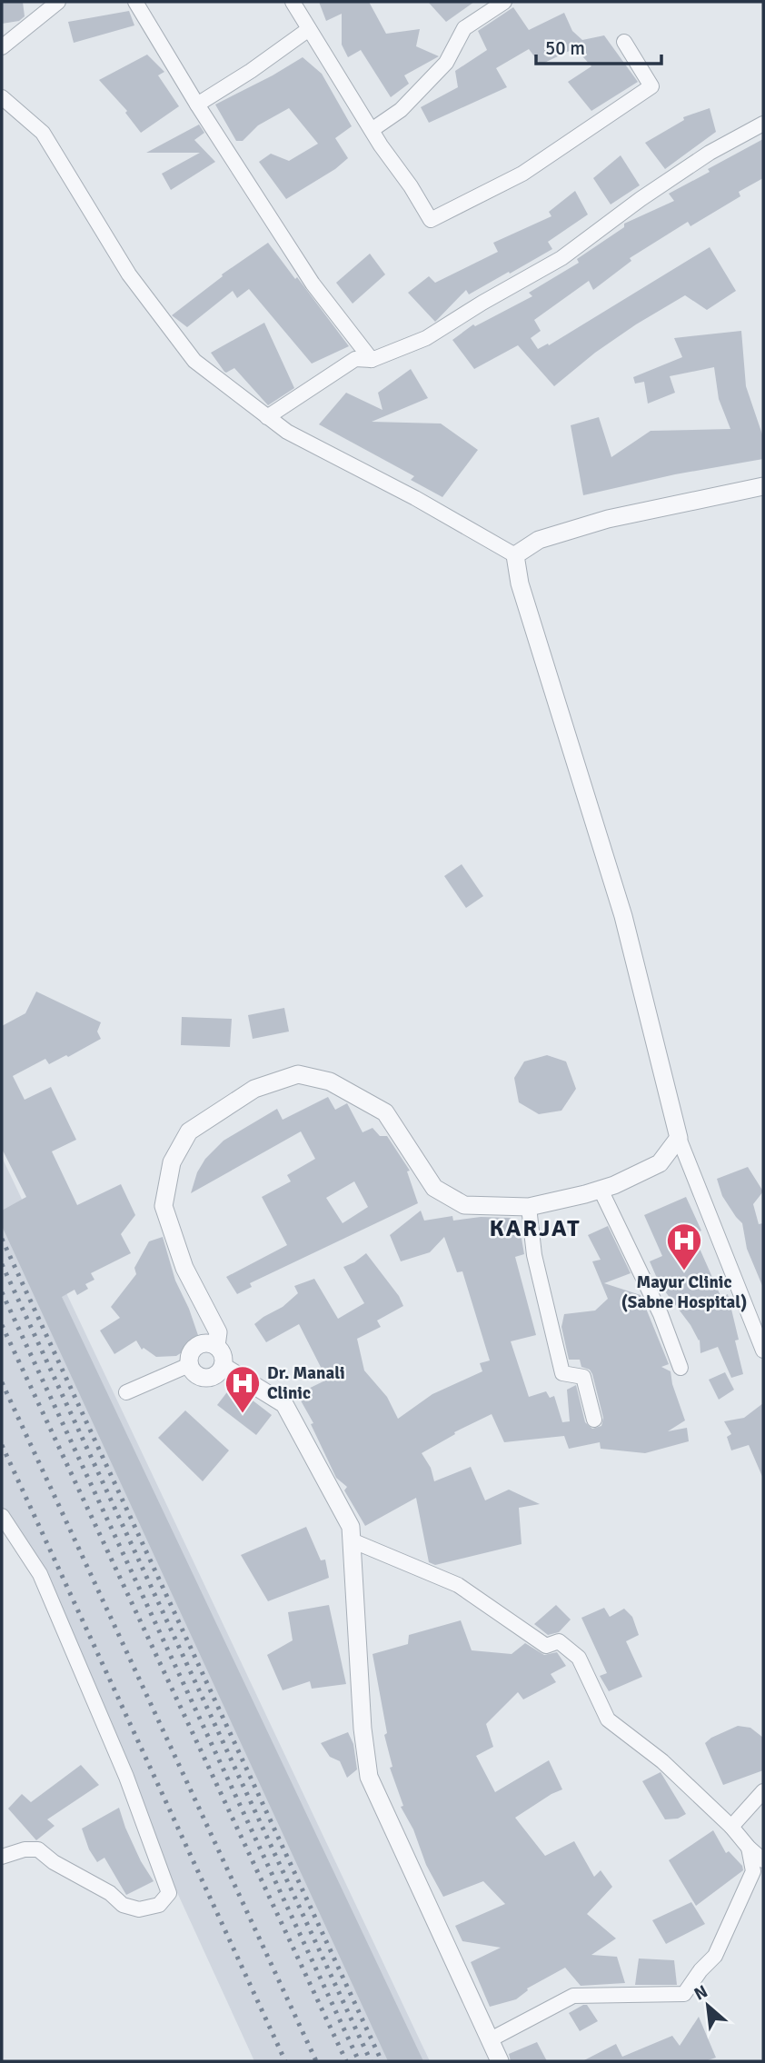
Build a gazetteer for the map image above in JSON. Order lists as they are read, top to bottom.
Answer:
{
  "districts": ["KARJAT"],
  "places": {
    "hospital": ["Mayur Clinic (Sabne Hospital)", "Dr. Manali Clinic"]
  },
  "scale_bar": "50 m",
  "north": "top left"
}
